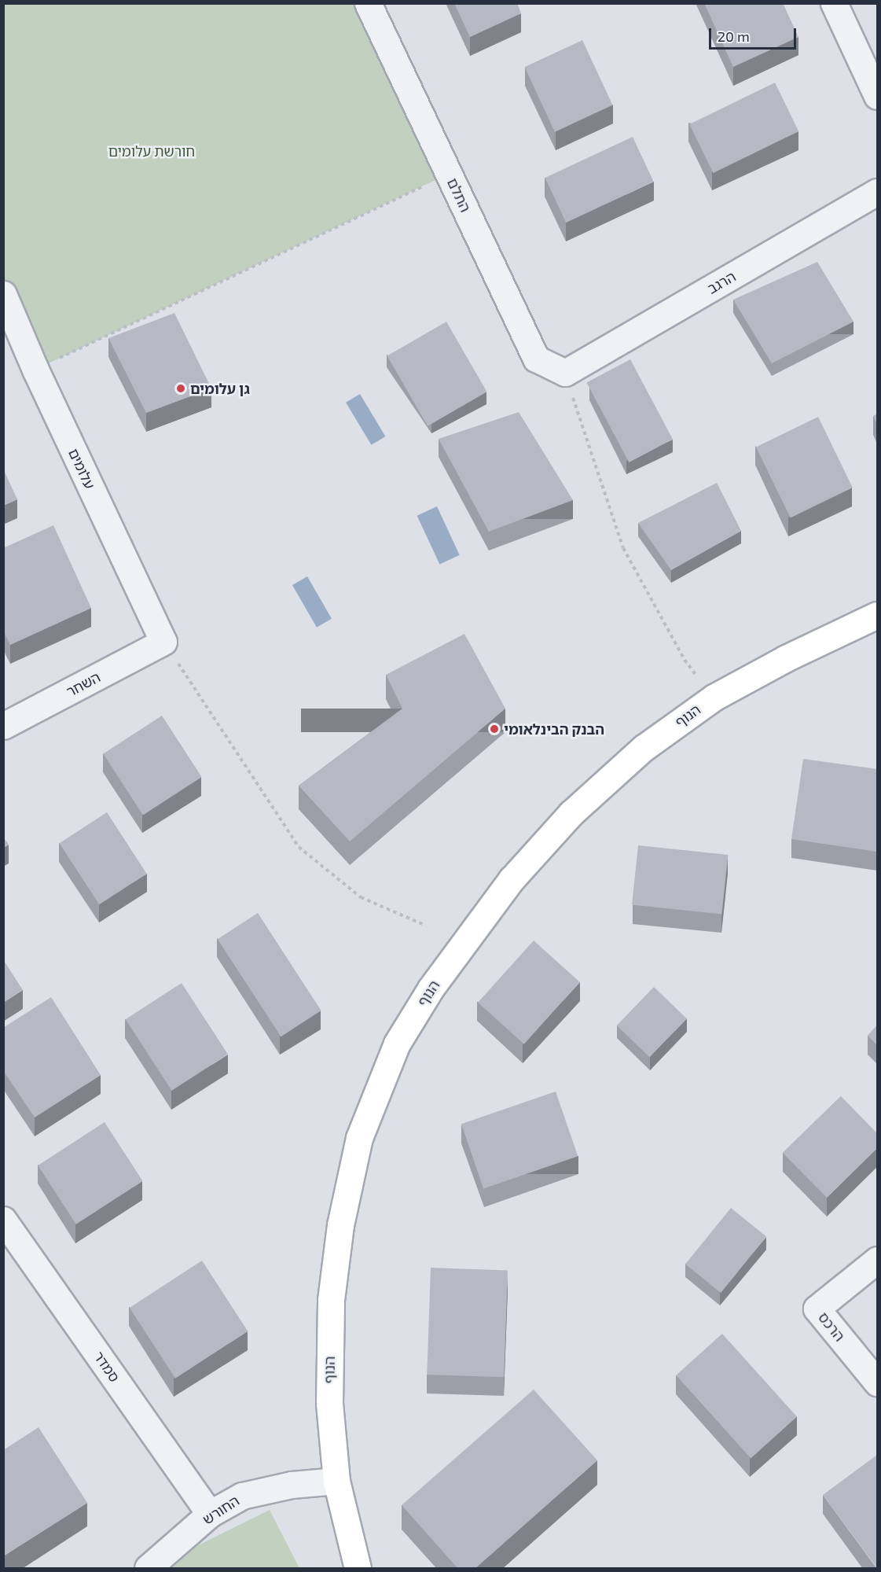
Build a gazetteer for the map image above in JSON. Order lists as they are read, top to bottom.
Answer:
{
  "streets": {
    "street": [
      "התלם",
      "הרגב",
      "עלומים",
      "השחר",
      "הנוף",
      "הרכס",
      "סמדר",
      "החורש"
    ]
  },
  "crossings": [
    ["התלם", "הרגב"],
    ["עלומים", "השחר"],
    ["הנוף", "החורש"],
    ["סמדר", "החורש"]
  ],
  "parks": ["חורשת עלומים"],
  "places": ["גן עלומים", "הבנק הבינלאומי"],
  "scale_bar": "20 m"
}
